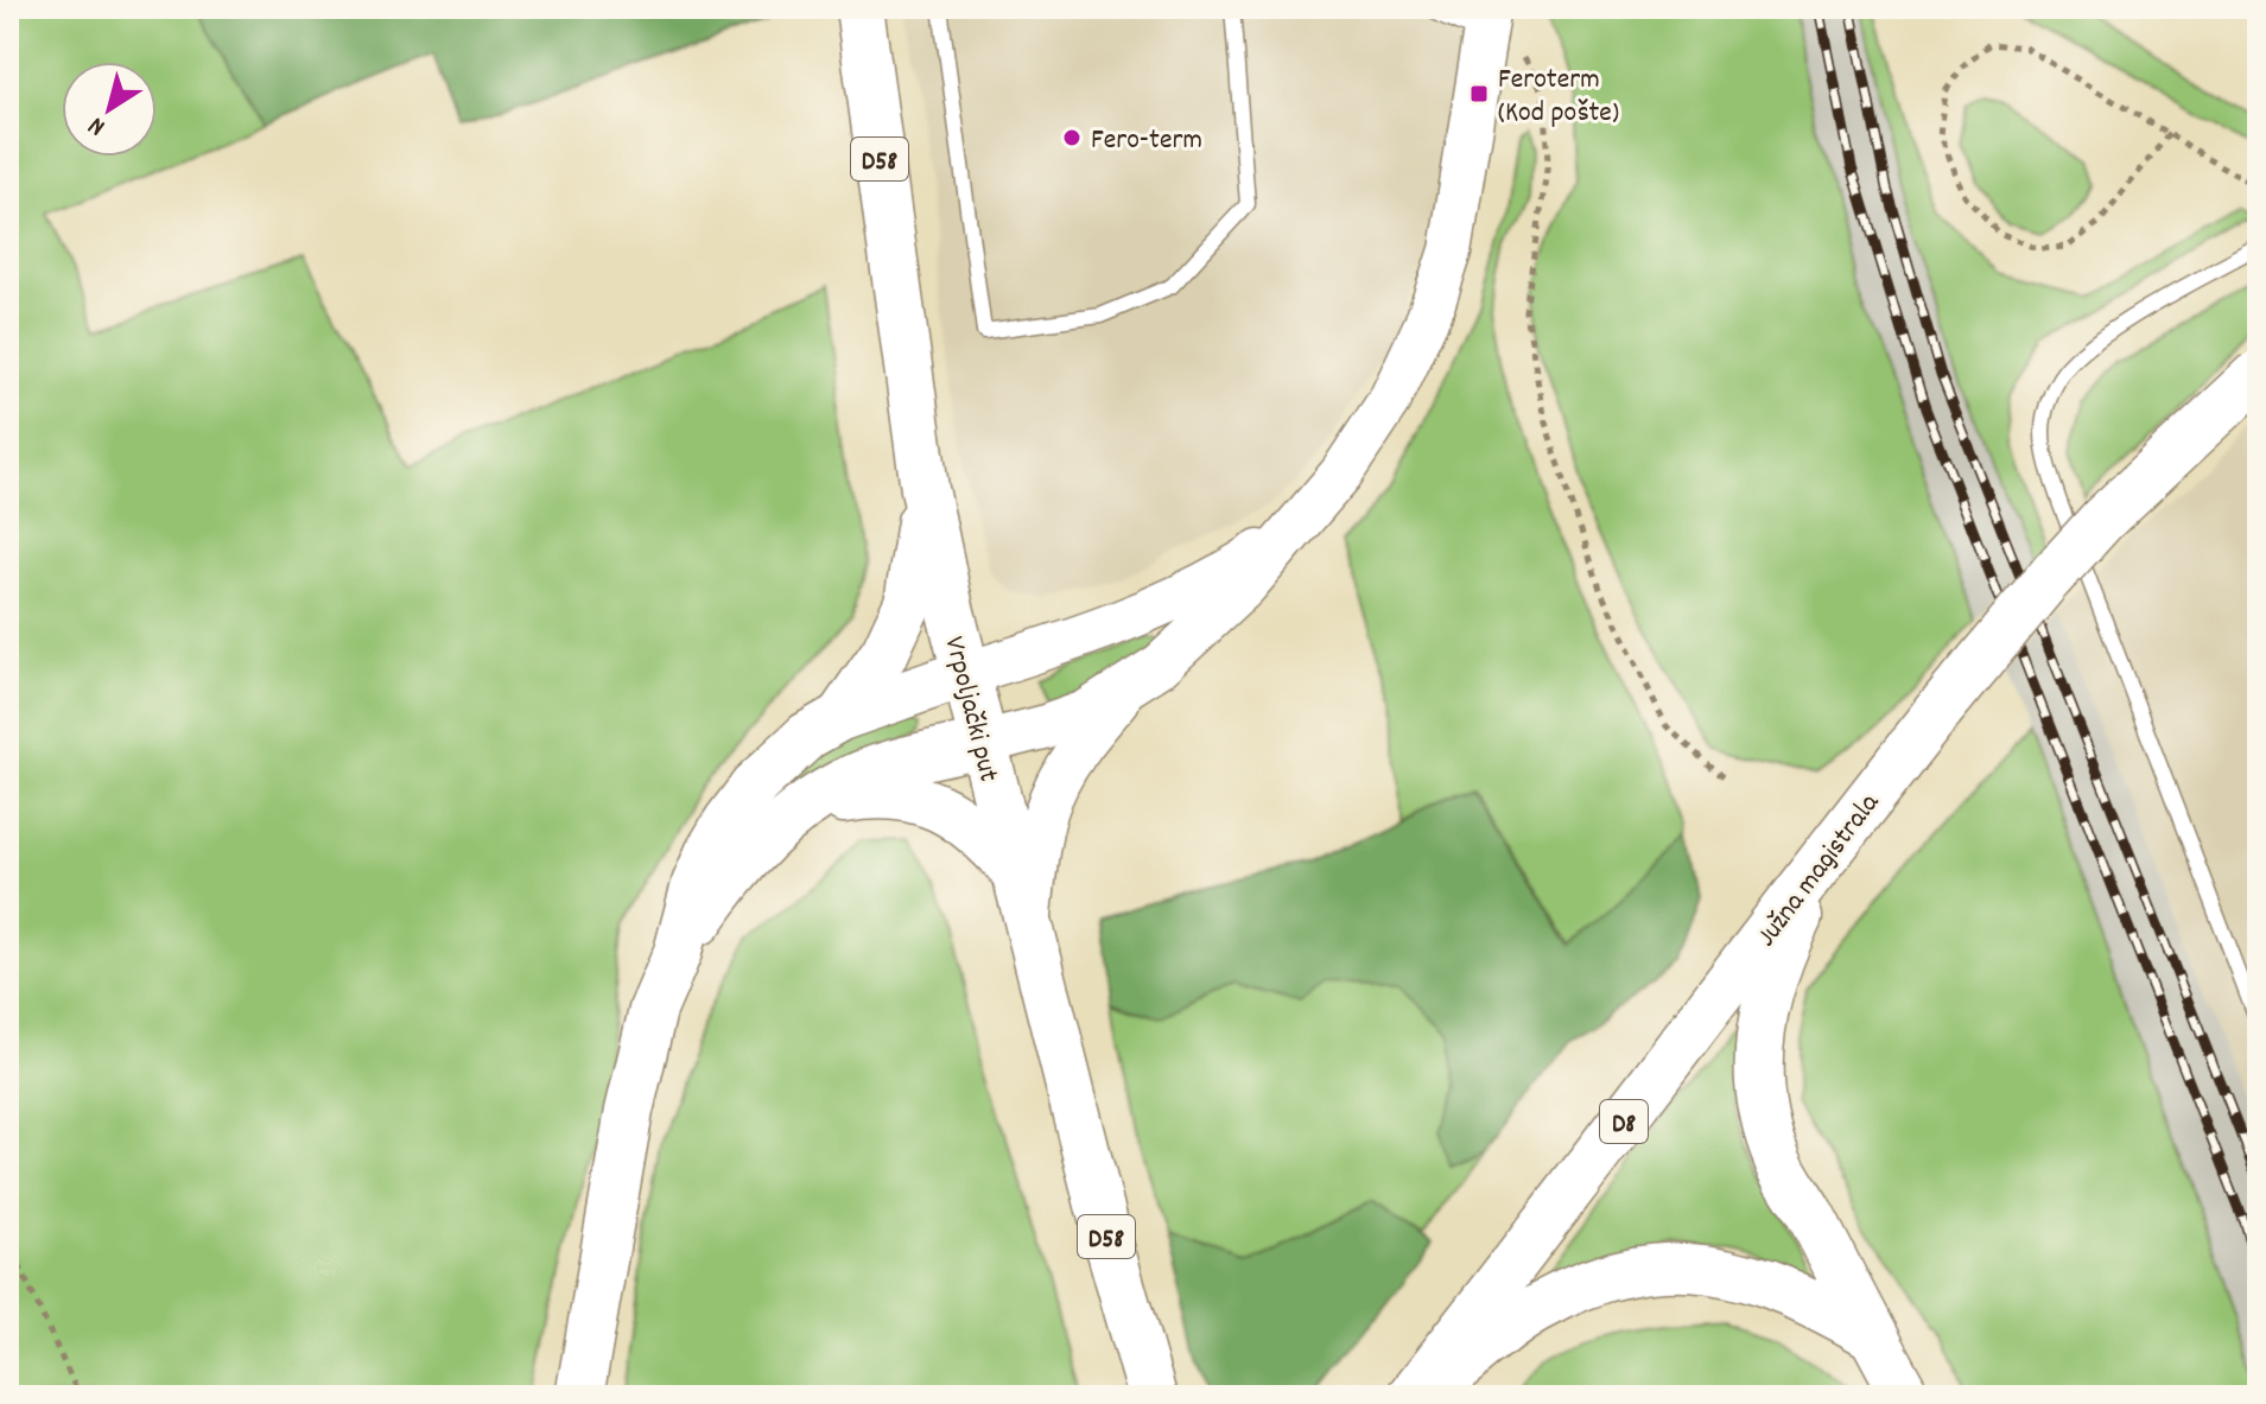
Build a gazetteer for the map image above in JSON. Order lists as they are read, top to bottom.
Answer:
{
  "streets": {
    "main road": [
      "D58",
      "Vrpoljački put",
      "Južna magistrala",
      "D8"
    ]
  },
  "places": {
    "transit": ["Feroterm (Kod pošte)"],
    "other": ["Fero-term"]
  },
  "north": "bottom left"
}
